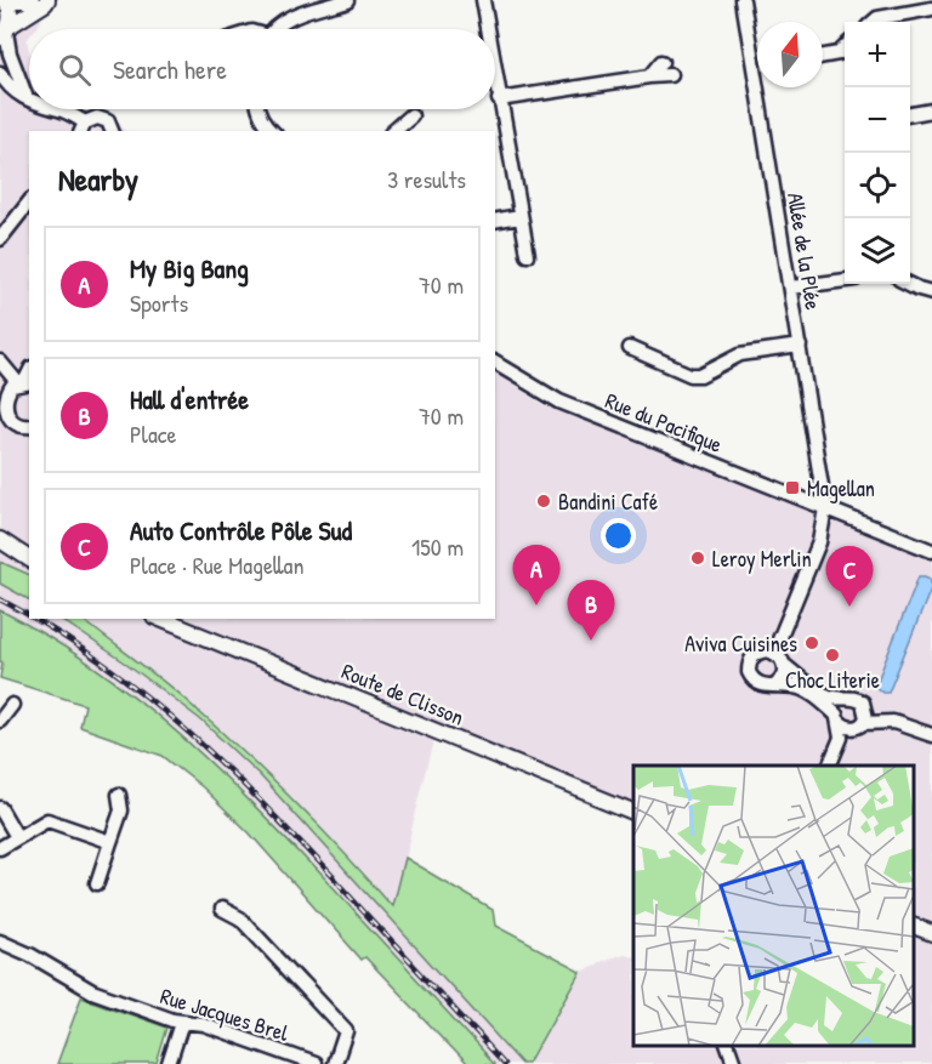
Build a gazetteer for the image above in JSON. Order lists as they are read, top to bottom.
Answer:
{
  "streets": {
    "main road": ["Route de Clisson"],
    "street": ["Allée de la Plée", "Rue du Pacifique", "Rue Jacques Brel"]
  },
  "crossings": [
    ["Allée de la Plée", "Rue du Pacifique"]
  ],
  "places": {
    "transit": ["Magellan"],
    "other": [
      "Bandini Café",
      "Leroy Merlin",
      "Aviva Cuisines",
      "Choc Literie"
    ]
  },
  "north": "top",
  "page": {
    "map_buttons": ["+", "−"],
    "search": "Search here",
    "heading": ["Nearby", "3 results"],
    "list": [
      {
        "mark": "A",
        "name": "My Big Bang",
        "note": "Sports",
        "value": "70 m"
      },
      {
        "mark": "B",
        "name": "Hall d'entrée",
        "note": "Place",
        "value": "70 m"
      },
      {
        "mark": "C",
        "name": "Auto Contrôle Pôle Sud",
        "note": "Place · Rue Magellan",
        "value": "150 m"
      }
    ],
    "pins": ["A", "C", "B"]
  }
}
